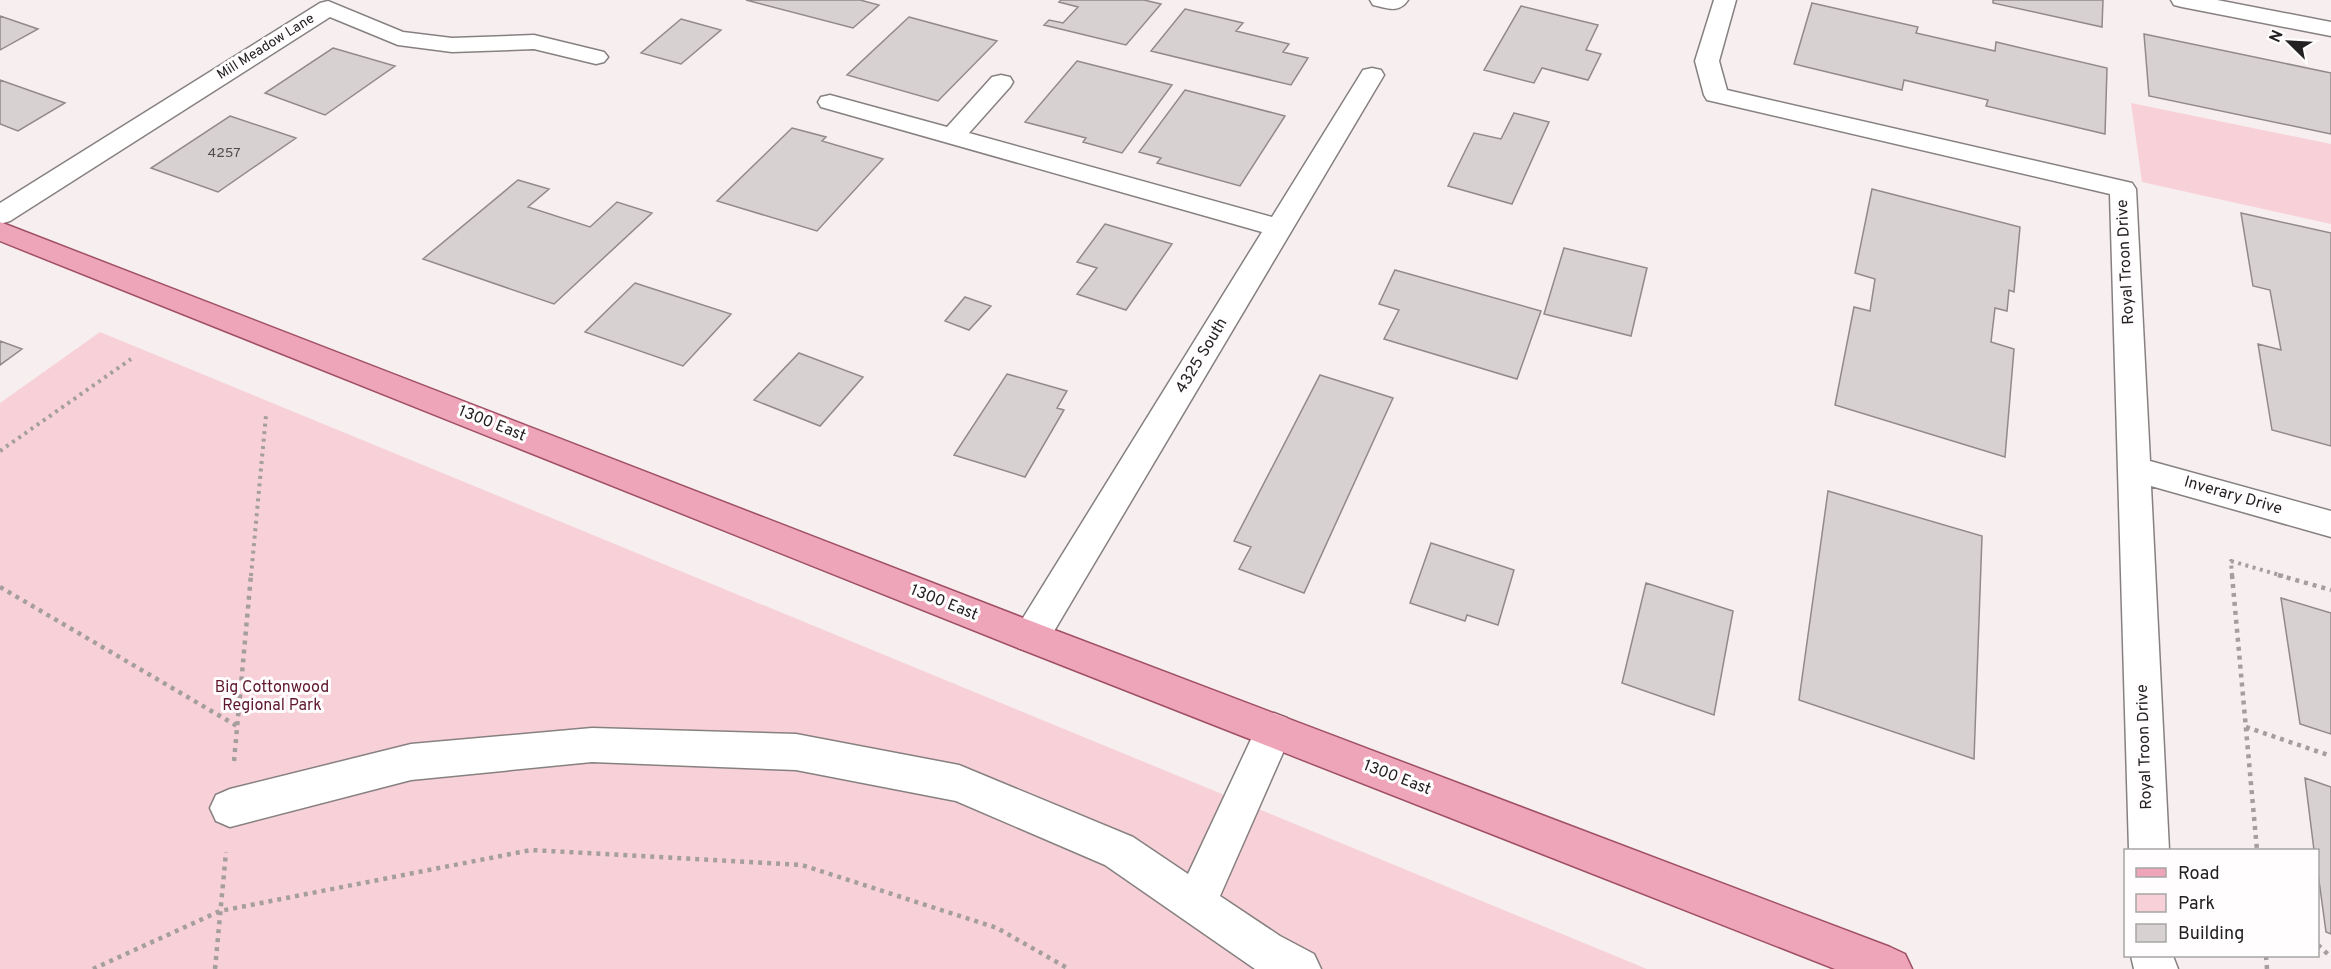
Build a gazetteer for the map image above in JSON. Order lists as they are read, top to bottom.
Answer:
{
  "streets": {
    "main road": ["1300 East"],
    "street": [
      "Mill Meadow Lane",
      "Royal Troon Drive",
      "4325 South",
      "Inverary Drive"
    ]
  },
  "crossings": [
    ["Royal Troon Drive", "Inverary Drive"],
    ["4325 South", "1300 East"]
  ],
  "parks": ["Big Cottonwood Regional Park"],
  "house_numbers": ["4257"],
  "legend": ["Road", "Park", "Building"],
  "north": "top left"
}
